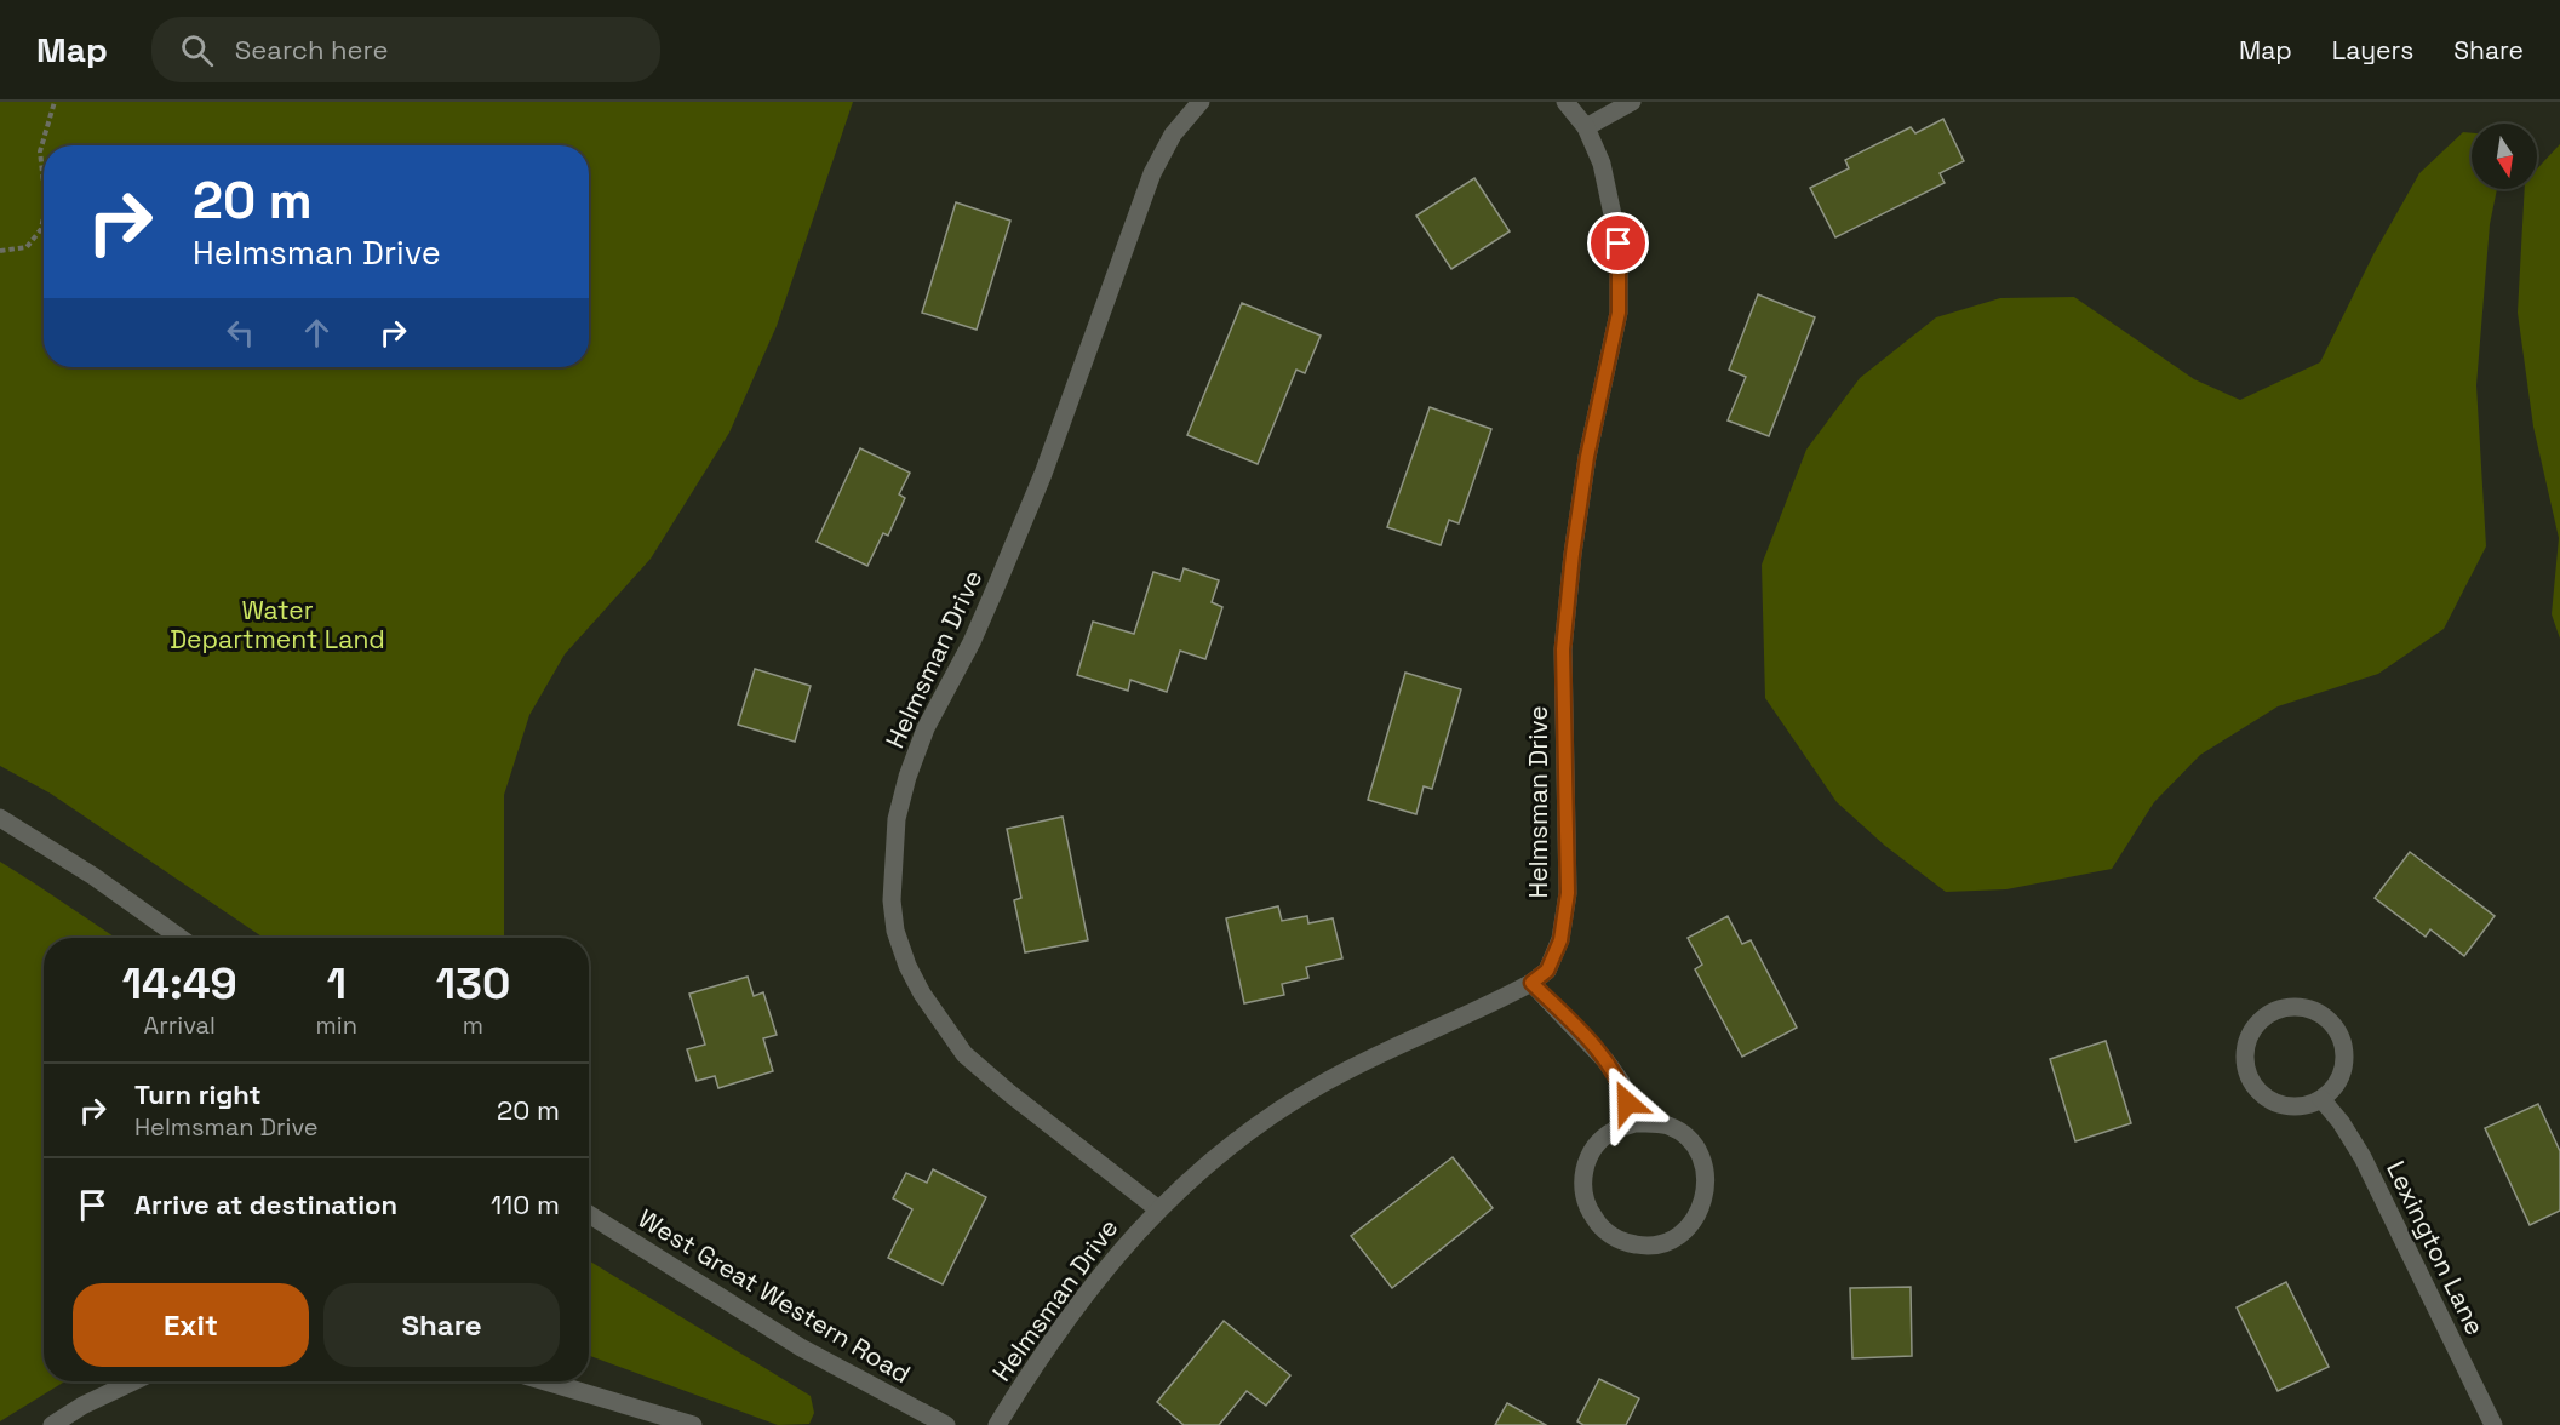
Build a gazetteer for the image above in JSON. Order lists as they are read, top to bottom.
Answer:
{
  "streets": {
    "street": ["Helmsman Drive", "Lexington Lane", "West Great Western Road"]
  },
  "parks": ["Water Department Land"],
  "north": "bottom",
  "page": {
    "header": "Map",
    "search": "Search here",
    "nav": ["Map", "Layers", "Share"],
    "turn": ["20 m", "Helmsman Drive"],
    "eta": [
      "14:49",
      "Arrival",
      "1",
      "min",
      "130",
      "m"
    ],
    "list": [
      {
        "name": "Turn right",
        "note": "Helmsman Drive",
        "value": "20 m"
      },
      {
        "name": "Arrive at destination",
        "value": "110 m"
      }
    ],
    "buttons": ["Exit", "Share"]
  }
}
